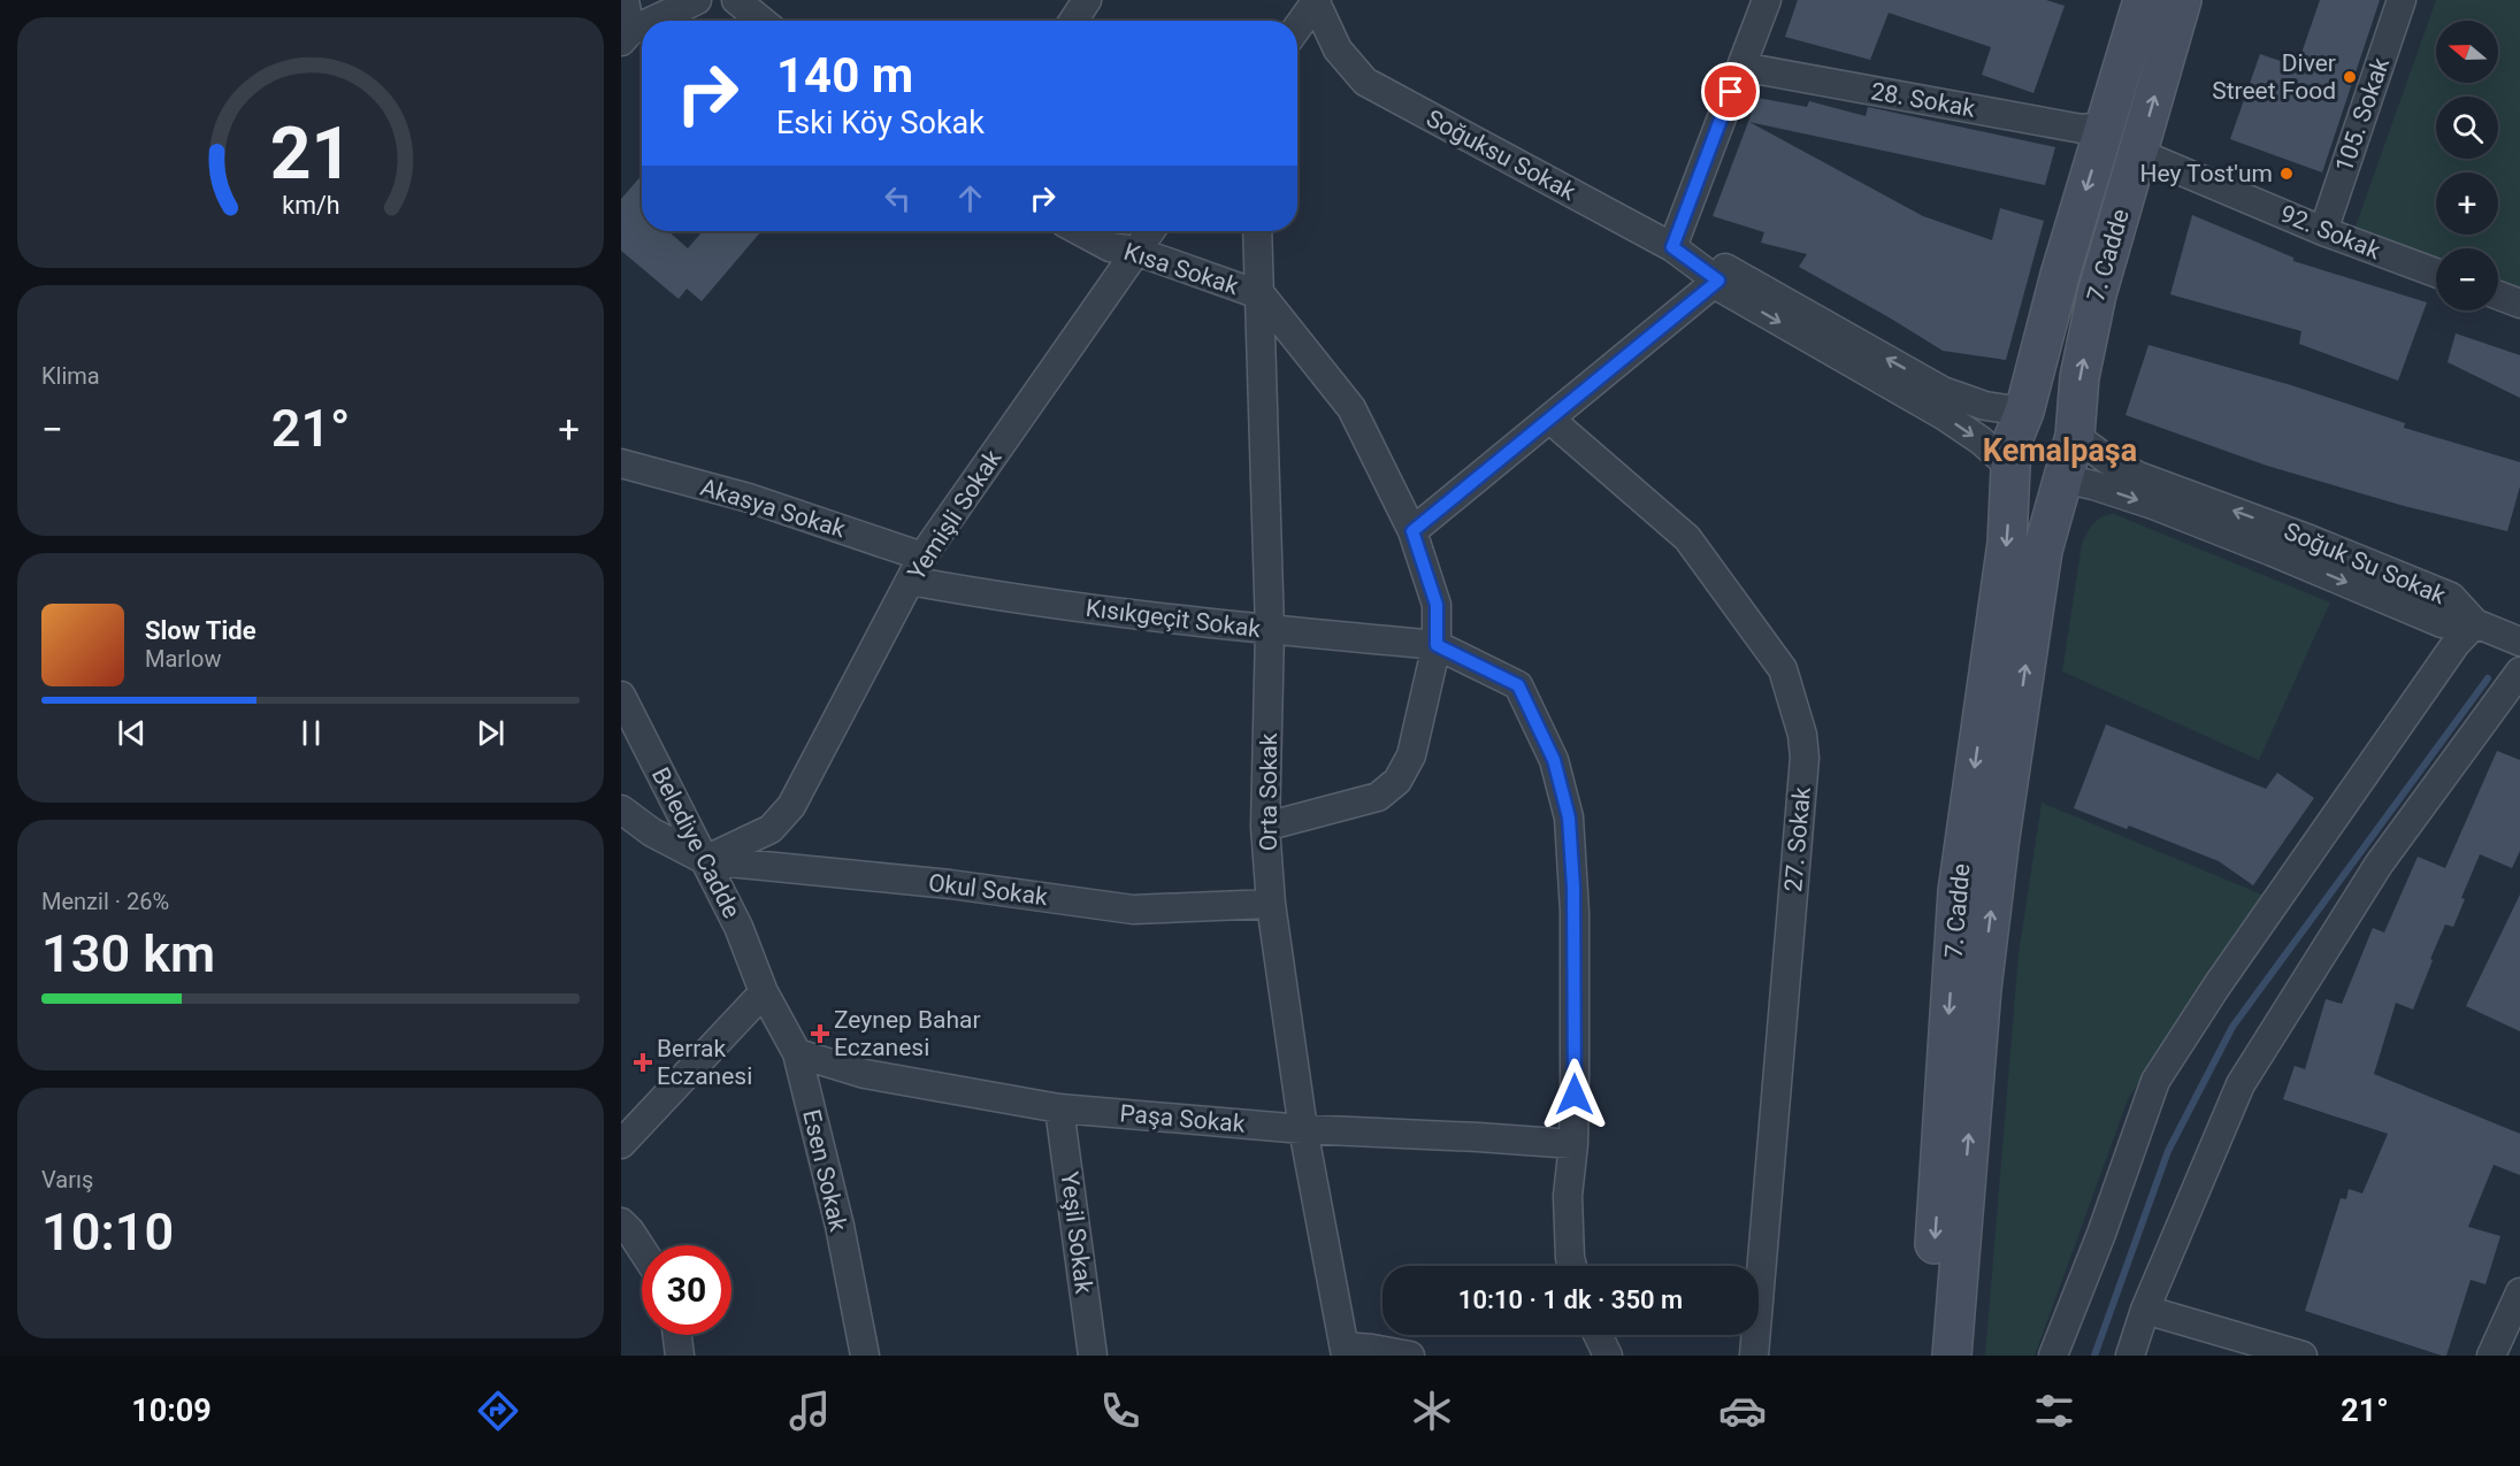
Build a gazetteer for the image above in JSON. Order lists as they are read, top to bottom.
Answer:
{
  "streets": {
    "main road": ["7. Cadde"],
    "street": [
      "28. Sokak",
      "105. Sokak",
      "Soğuksu Sokak",
      "92. Sokak",
      "Kısa Sokak",
      "Akasya Sokak",
      "Yemişli Sokak",
      "Soğuk Su Sokak",
      "Kısıkgeçit Sokak",
      "Orta Sokak",
      "27. Sokak",
      "Belediye Cadde",
      "Okul Sokak",
      "Paşa Sokak",
      "Esen Sokak",
      "Yeşil Sokak"
    ]
  },
  "crossings": [
    ["28. Sokak", "7. Cadde"],
    ["105. Sokak", "92. Sokak"],
    ["Soğuksu Sokak", "7. Cadde"],
    ["Soğuksu Sokak", "Soğuk Su Sokak"],
    ["92. Sokak", "7. Cadde"],
    ["7. Cadde", "Soğuk Su Sokak"],
    ["Kısa Sokak", "Yemişli Sokak"],
    ["Kısa Sokak", "Orta Sokak"],
    ["Akasya Sokak", "Yemişli Sokak"],
    ["Yemişli Sokak", "Kısıkgeçit Sokak"],
    ["Yemişli Sokak", "Belediye Cadde"],
    ["Yemişli Sokak", "Okul Sokak"],
    ["Kısıkgeçit Sokak", "Orta Sokak"],
    ["Orta Sokak", "Okul Sokak"],
    ["Orta Sokak", "Paşa Sokak"],
    ["Belediye Cadde", "Okul Sokak"],
    ["Belediye Cadde", "Esen Sokak"],
    ["Paşa Sokak", "Esen Sokak"],
    ["Paşa Sokak", "Yeşil Sokak"]
  ],
  "districts": ["Kemalpaşa"],
  "places": {
    "other": ["Diver Street Food", "Hey Tost'um"],
    "health": ["Zeynep Bahar Eczanesi", "Berrak Eczanesi"]
  },
  "north": "left",
  "page": {
    "map_buttons": ["+", "−"],
    "turn": ["140 m", "Eski Köy Sokak"],
    "tile": [
      "Klima",
      ["Menzil · 26%", "130 km"],
      ["Varış", "10:10"]
    ],
    "heat": ["−", "21°", "+"],
    "song": ["Slow Tide", "Marlow"],
    "limit": "30",
    "trip": "10:10 · 1 dk · 350 m",
    "tabs": ["10:09", "21°"],
    "gauge": ["21", "km/h"]
  }
}
